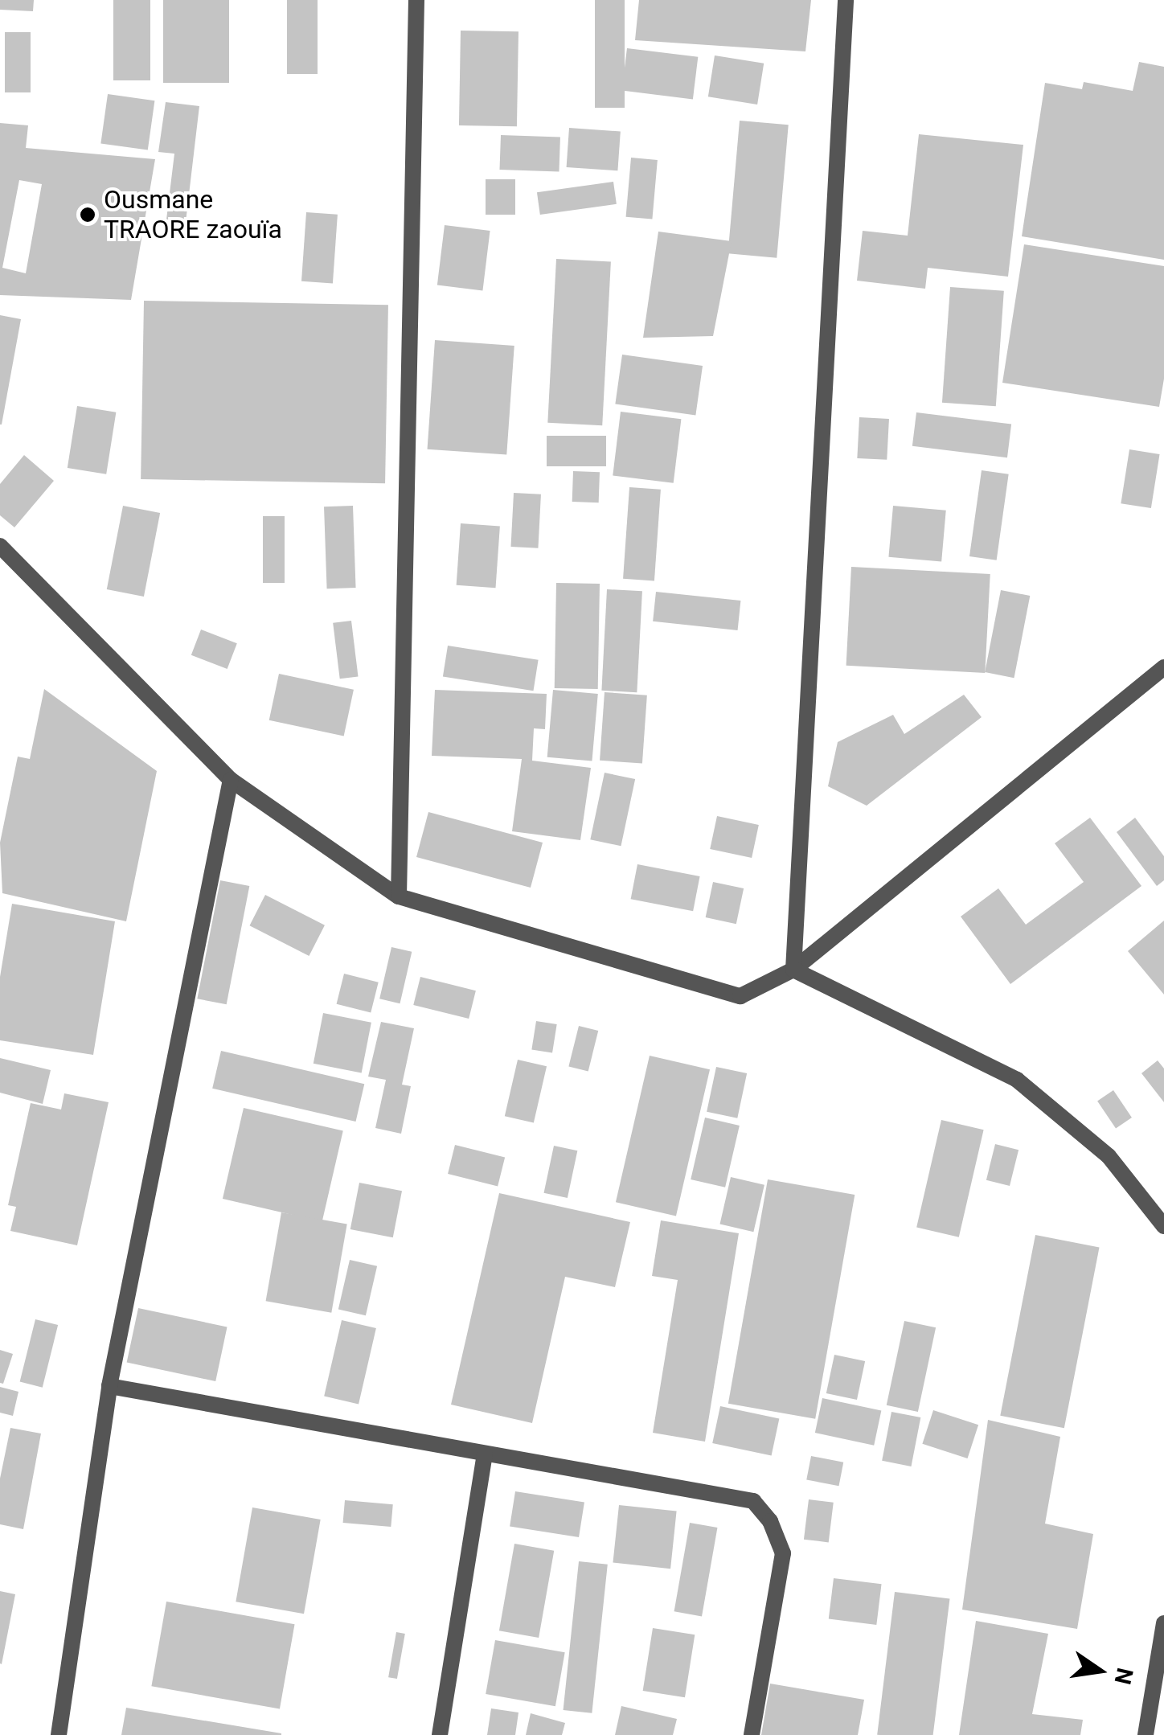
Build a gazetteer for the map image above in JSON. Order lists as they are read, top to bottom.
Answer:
{
  "places": ["Ousmane TRAORE zaouïa"],
  "north": "right"
}
